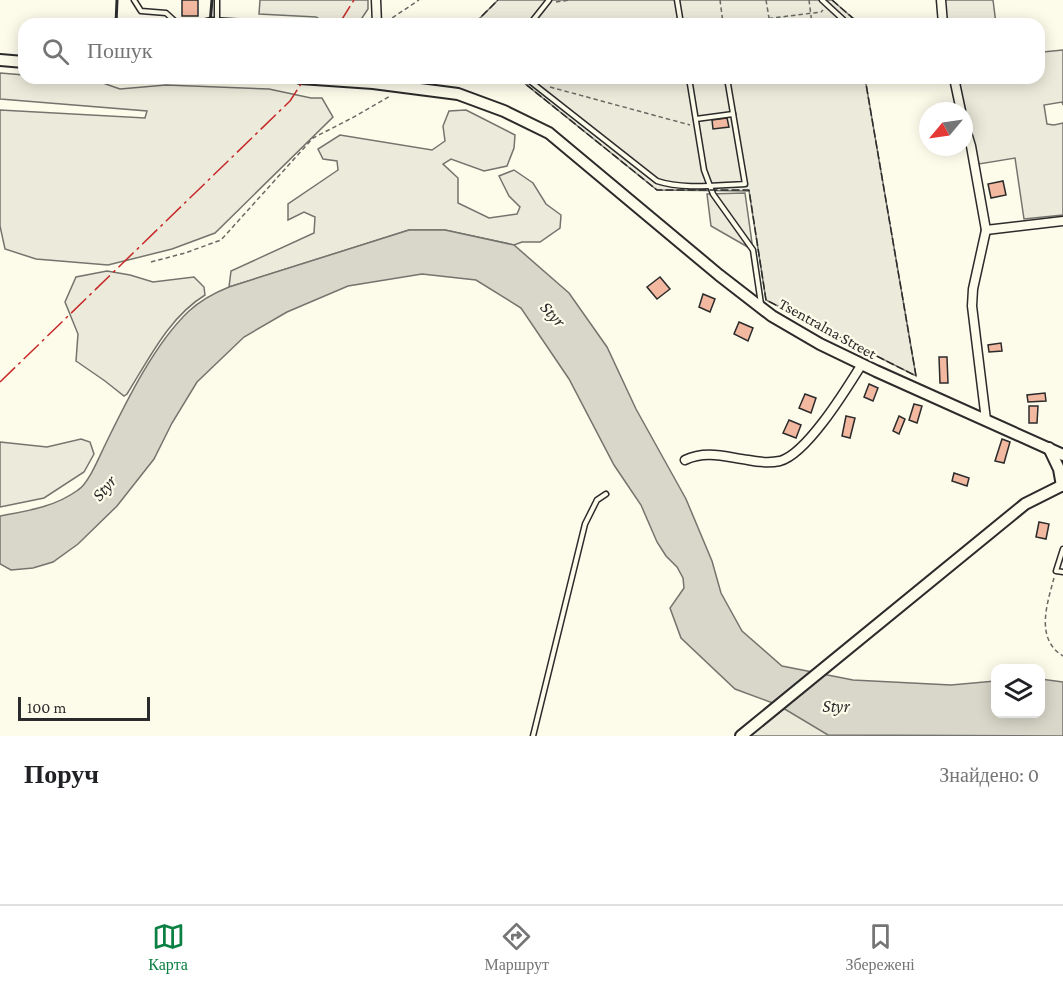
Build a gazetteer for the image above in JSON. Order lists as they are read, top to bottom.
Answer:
{
  "streets": {
    "street": ["Tsentralna Street"]
  },
  "water": ["Styr"],
  "scale_bar": "100 m",
  "north": "bottom left",
  "page": {
    "search": "Пошук",
    "scale": "100 m",
    "heading": ["Поруч", "Знайдено: 0"],
    "nav": ["Карта", "Маршрут", "Збережені"]
  }
}
